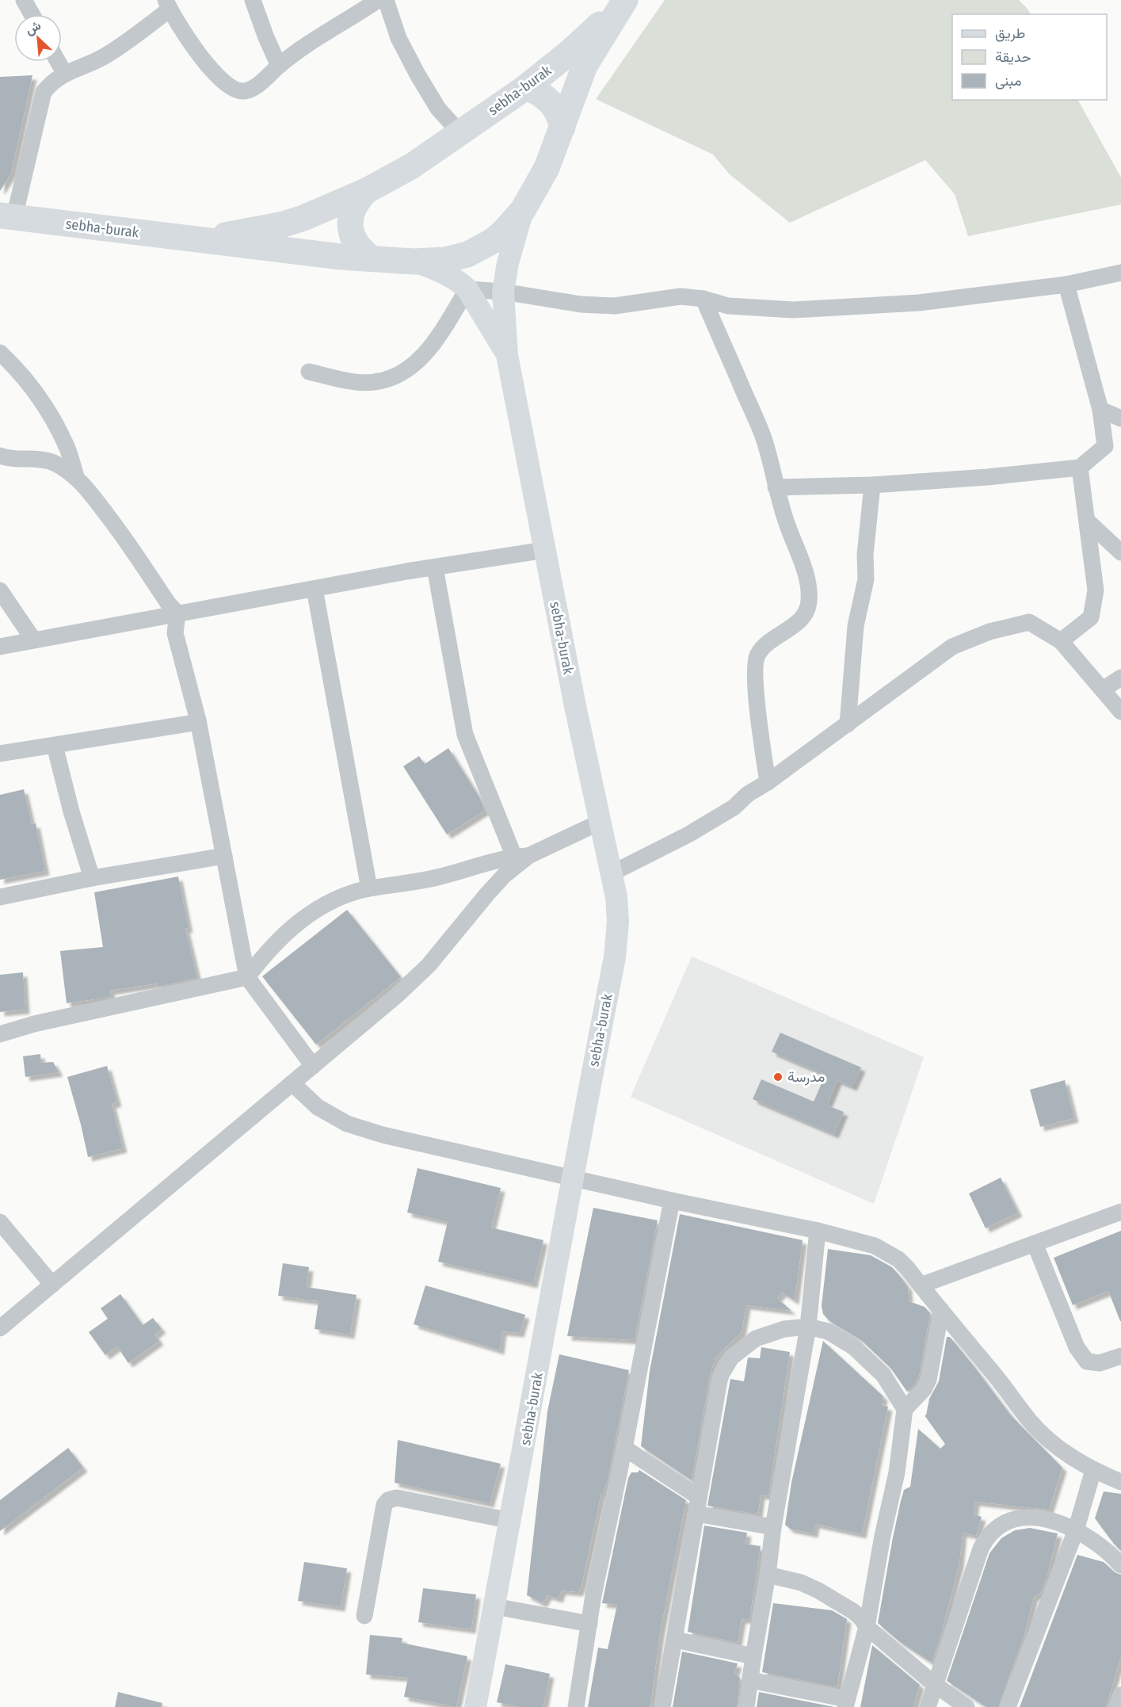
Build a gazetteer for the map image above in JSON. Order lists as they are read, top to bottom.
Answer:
{
  "streets": {
    "highway": ["sebha-burak"]
  },
  "places": ["مدرسة"],
  "legend": ["طريق", "حديقة", "مبنى"],
  "north": "top left"
}
